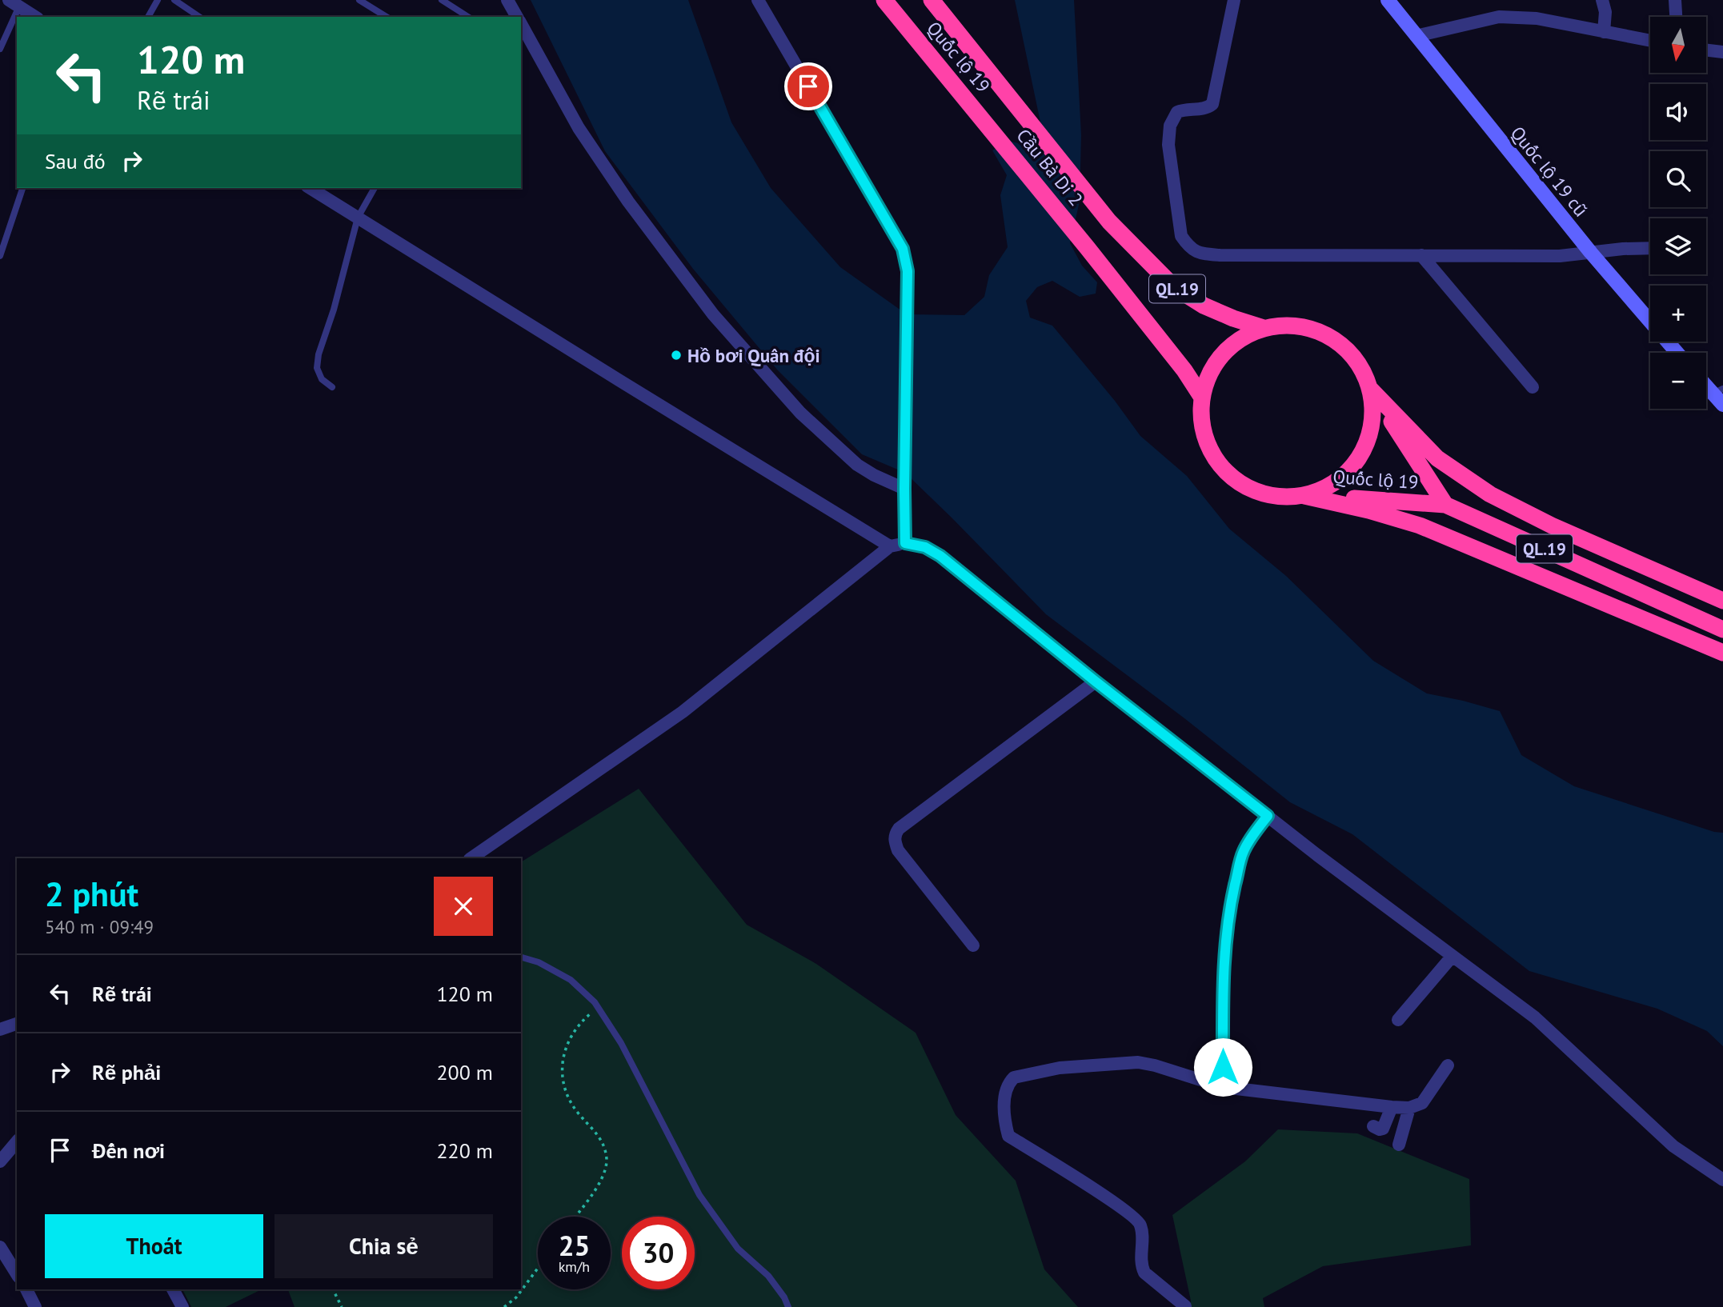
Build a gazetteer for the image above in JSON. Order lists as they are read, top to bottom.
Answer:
{
  "streets": {
    "highway": ["Quốc lộ 19", "Cầu Bà Di 2", "QL.19"],
    "street": ["Quốc lộ 19 cũ"]
  },
  "crossings": [
    ["Quốc lộ 19", "Cầu Bà Di 2"]
  ],
  "places": ["Hồ bơi Quân đội"],
  "north": "bottom",
  "page": {
    "map_buttons": ["+", "−"],
    "turn": ["120 m", "Rẽ trái"],
    "then": "Sau đó",
    "heading": ["2 phút", "540 m · 09:49"],
    "list": [
      {
        "name": "Rẽ trái",
        "value": "120 m"
      },
      {
        "name": "Rẽ phải",
        "value": "200 m"
      },
      {
        "name": "Đến nơi",
        "value": "220 m"
      }
    ],
    "buttons": ["Thoát", "Chia sẻ"],
    "speed": "25 km/h",
    "limit": "30"
  }
}
